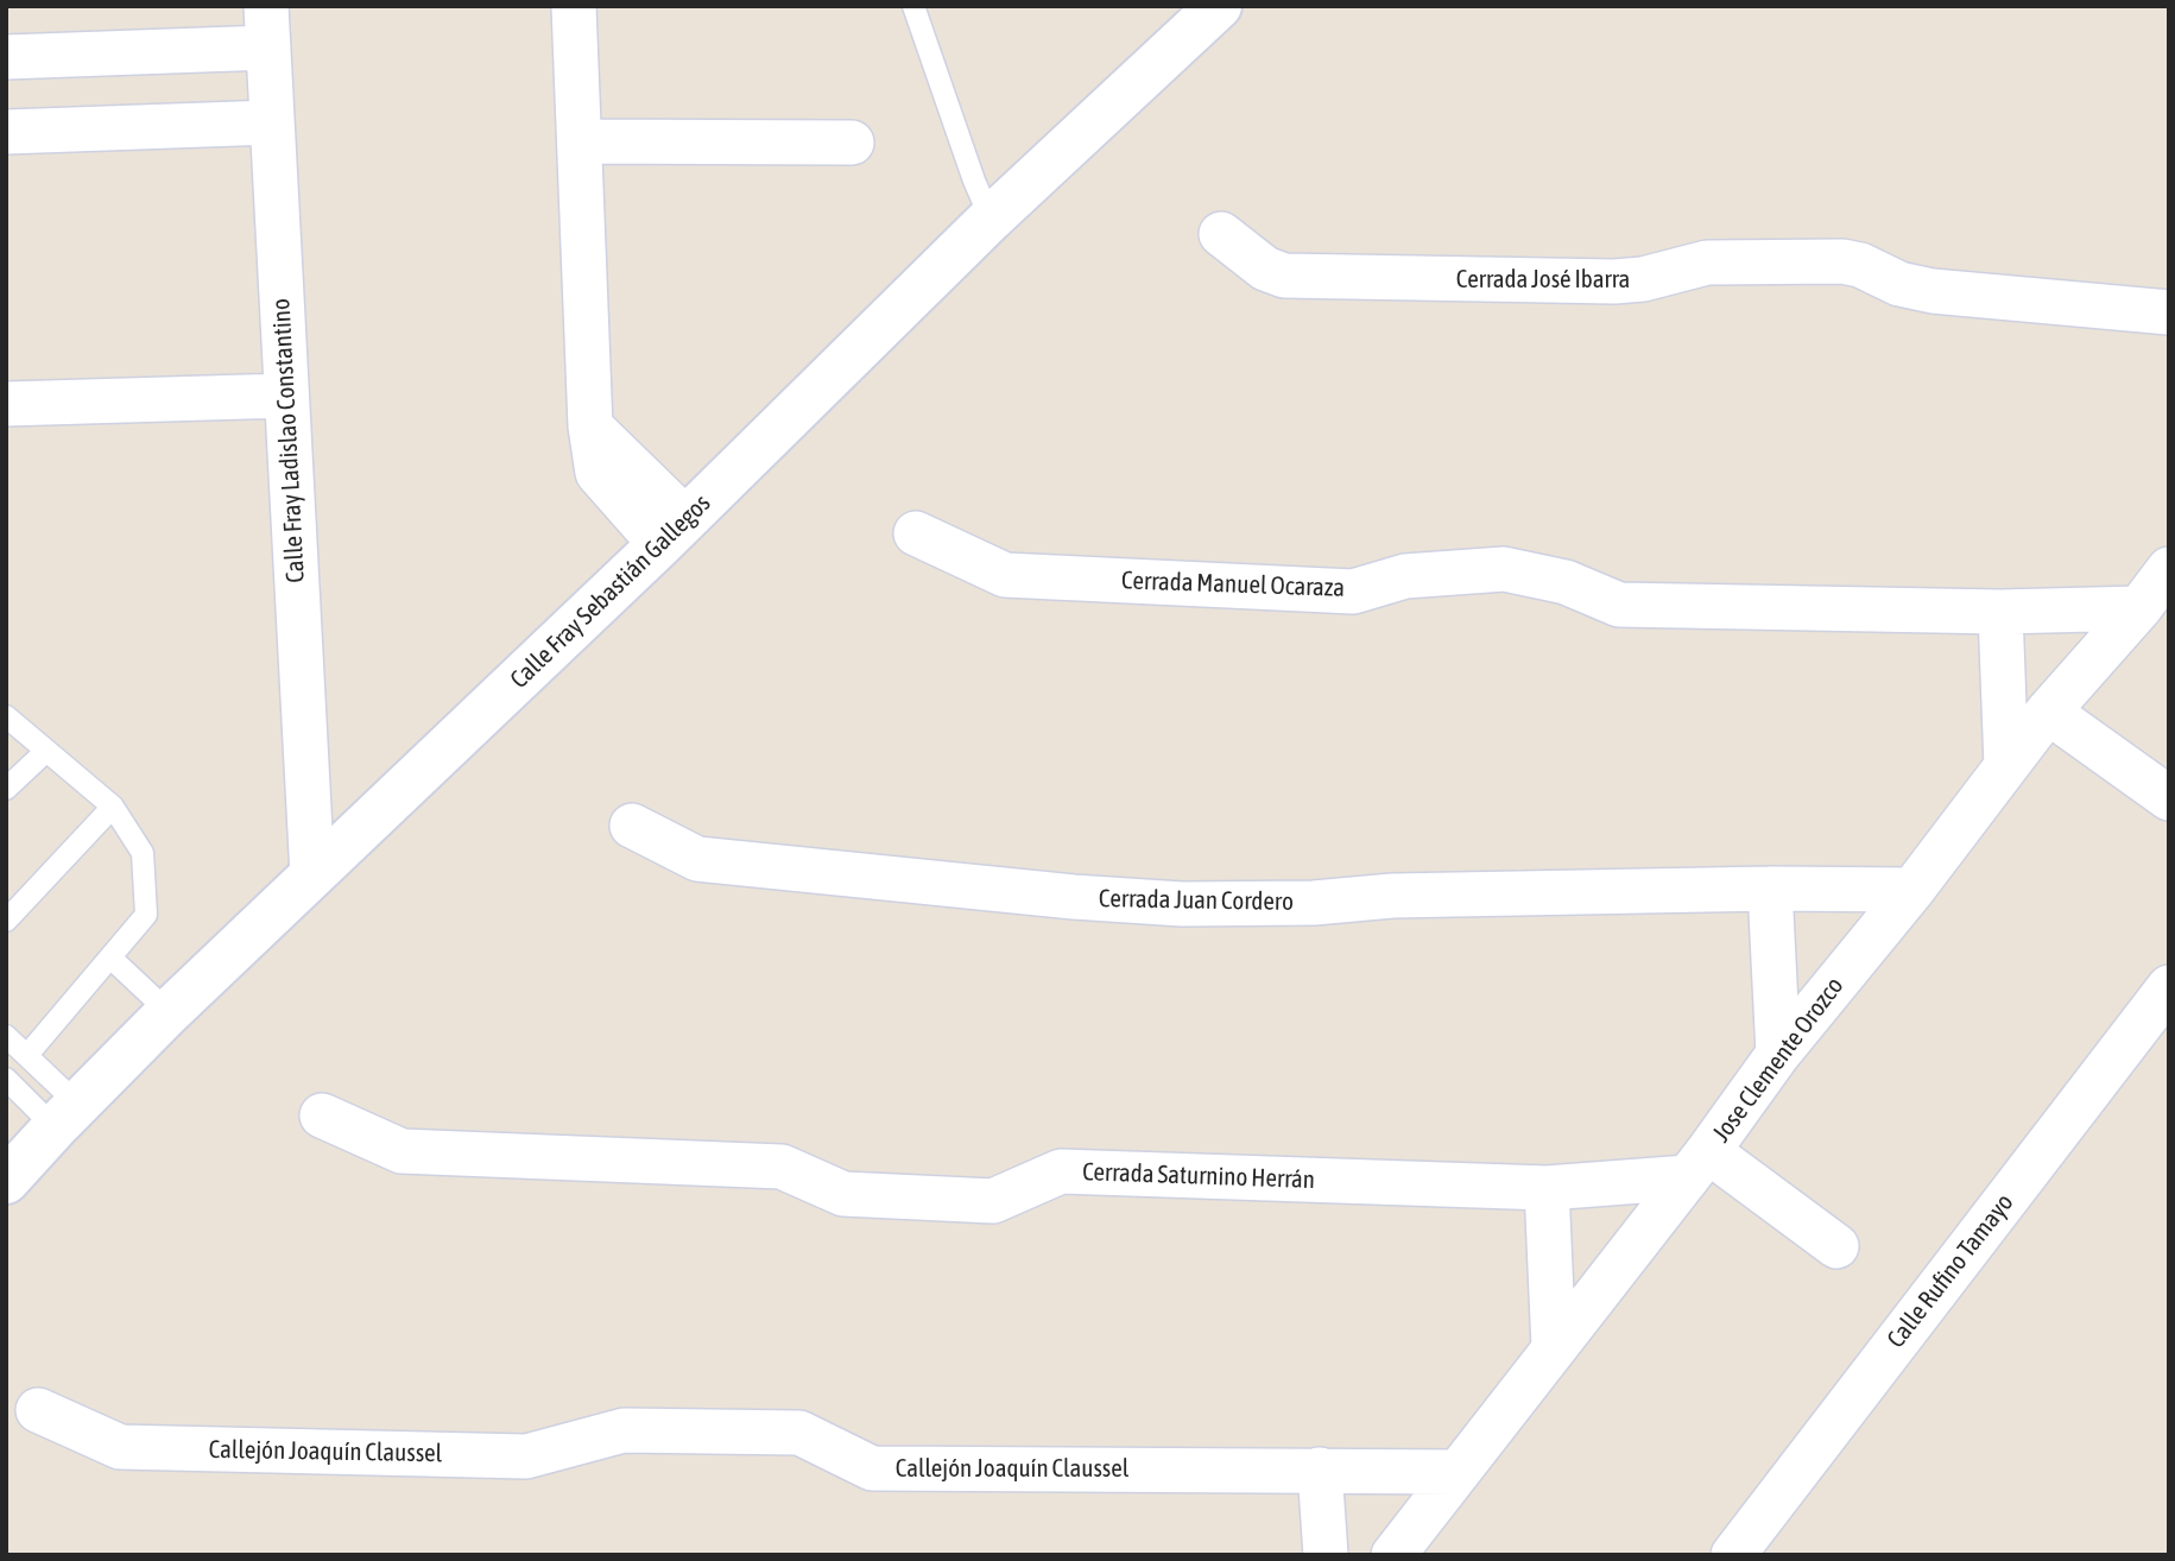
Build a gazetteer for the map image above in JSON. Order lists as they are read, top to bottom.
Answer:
{
  "streets": {
    "street": [
      "Cerrada José Ibarra",
      "Calle Fray Ladislao Constantino",
      "Cerrada Manuel Ocaraza",
      "Calle Fray Sebastián Gallegos",
      "Cerrada Juan Cordero",
      "Jose Clemente Orozco",
      "Cerrada Saturnino Herrán",
      "Calle Rufino Tamayo",
      "Callejón Joaquín Claussel"
    ]
  },
  "crossings": [
    ["Calle Fray Ladislao Constantino", "Calle Fray Sebastián Gallegos"],
    ["Cerrada Manuel Ocaraza", "Jose Clemente Orozco"],
    ["Cerrada Juan Cordero", "Jose Clemente Orozco"],
    ["Jose Clemente Orozco", "Cerrada Saturnino Herrán"],
    ["Jose Clemente Orozco", "Callejón Joaquín Claussel"]
  ]
}
